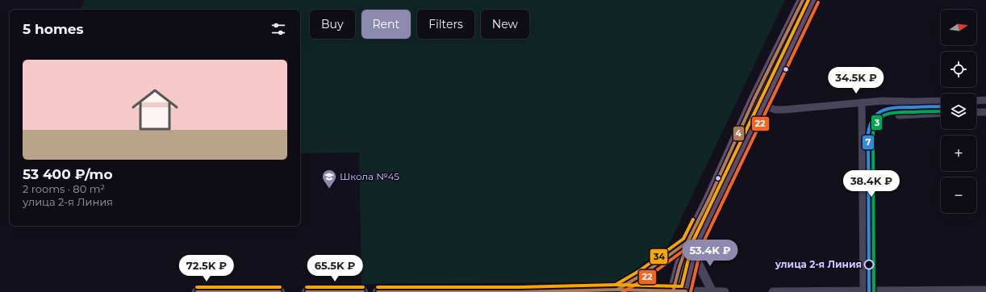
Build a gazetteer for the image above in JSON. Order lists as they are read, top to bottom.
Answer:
{
  "places": {
    "school or university": ["Школа №45"],
    "other": ["улица 2-я Линия"]
  },
  "lines": [
    "transit line 4",
    "transit line 34",
    "transit line 22",
    "transit line 7",
    "transit line 3"
  ],
  "north": "right",
  "page": {
    "map_buttons": ["+", "−"],
    "chip": [
      "Buy",
      "Rent",
      "Filters",
      "New"
    ],
    "heading": "5 homes",
    "list": [
      {
        "name": "53 400 ₽/mo",
        "note": "2 rooms · 80 m² · улица 2-я Линия"
      }
    ],
    "price": [
      "34.5K ₽",
      "38.4K ₽",
      "53.4K ₽",
      "72.5K ₽",
      "65.5K ₽"
    ]
  }
}
